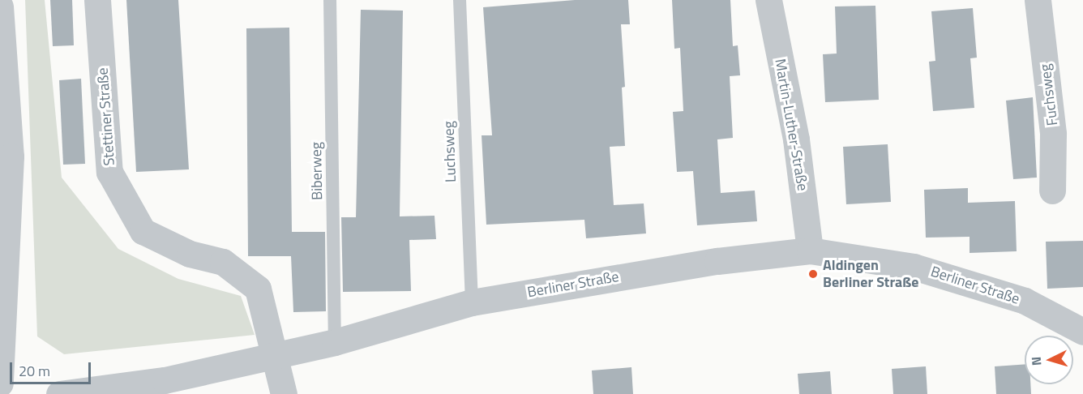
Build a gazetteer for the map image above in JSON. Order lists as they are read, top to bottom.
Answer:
{
  "streets": {
    "street": [
      "Fuchsweg",
      "Stettiner Straße",
      "Martin-Luther-Straße",
      "Berliner Straße"
    ],
    "lane": ["Luchsweg", "Biberweg"]
  },
  "crossings": [
    ["Stettiner Straße", "Berliner Straße"],
    ["Martin-Luther-Straße", "Berliner Straße"],
    ["Luchsweg", "Berliner Straße"],
    ["Biberweg", "Berliner Straße"]
  ],
  "places": ["Aldingen Berliner Straße"],
  "scale_bar": "20 m",
  "north": "left"
}
